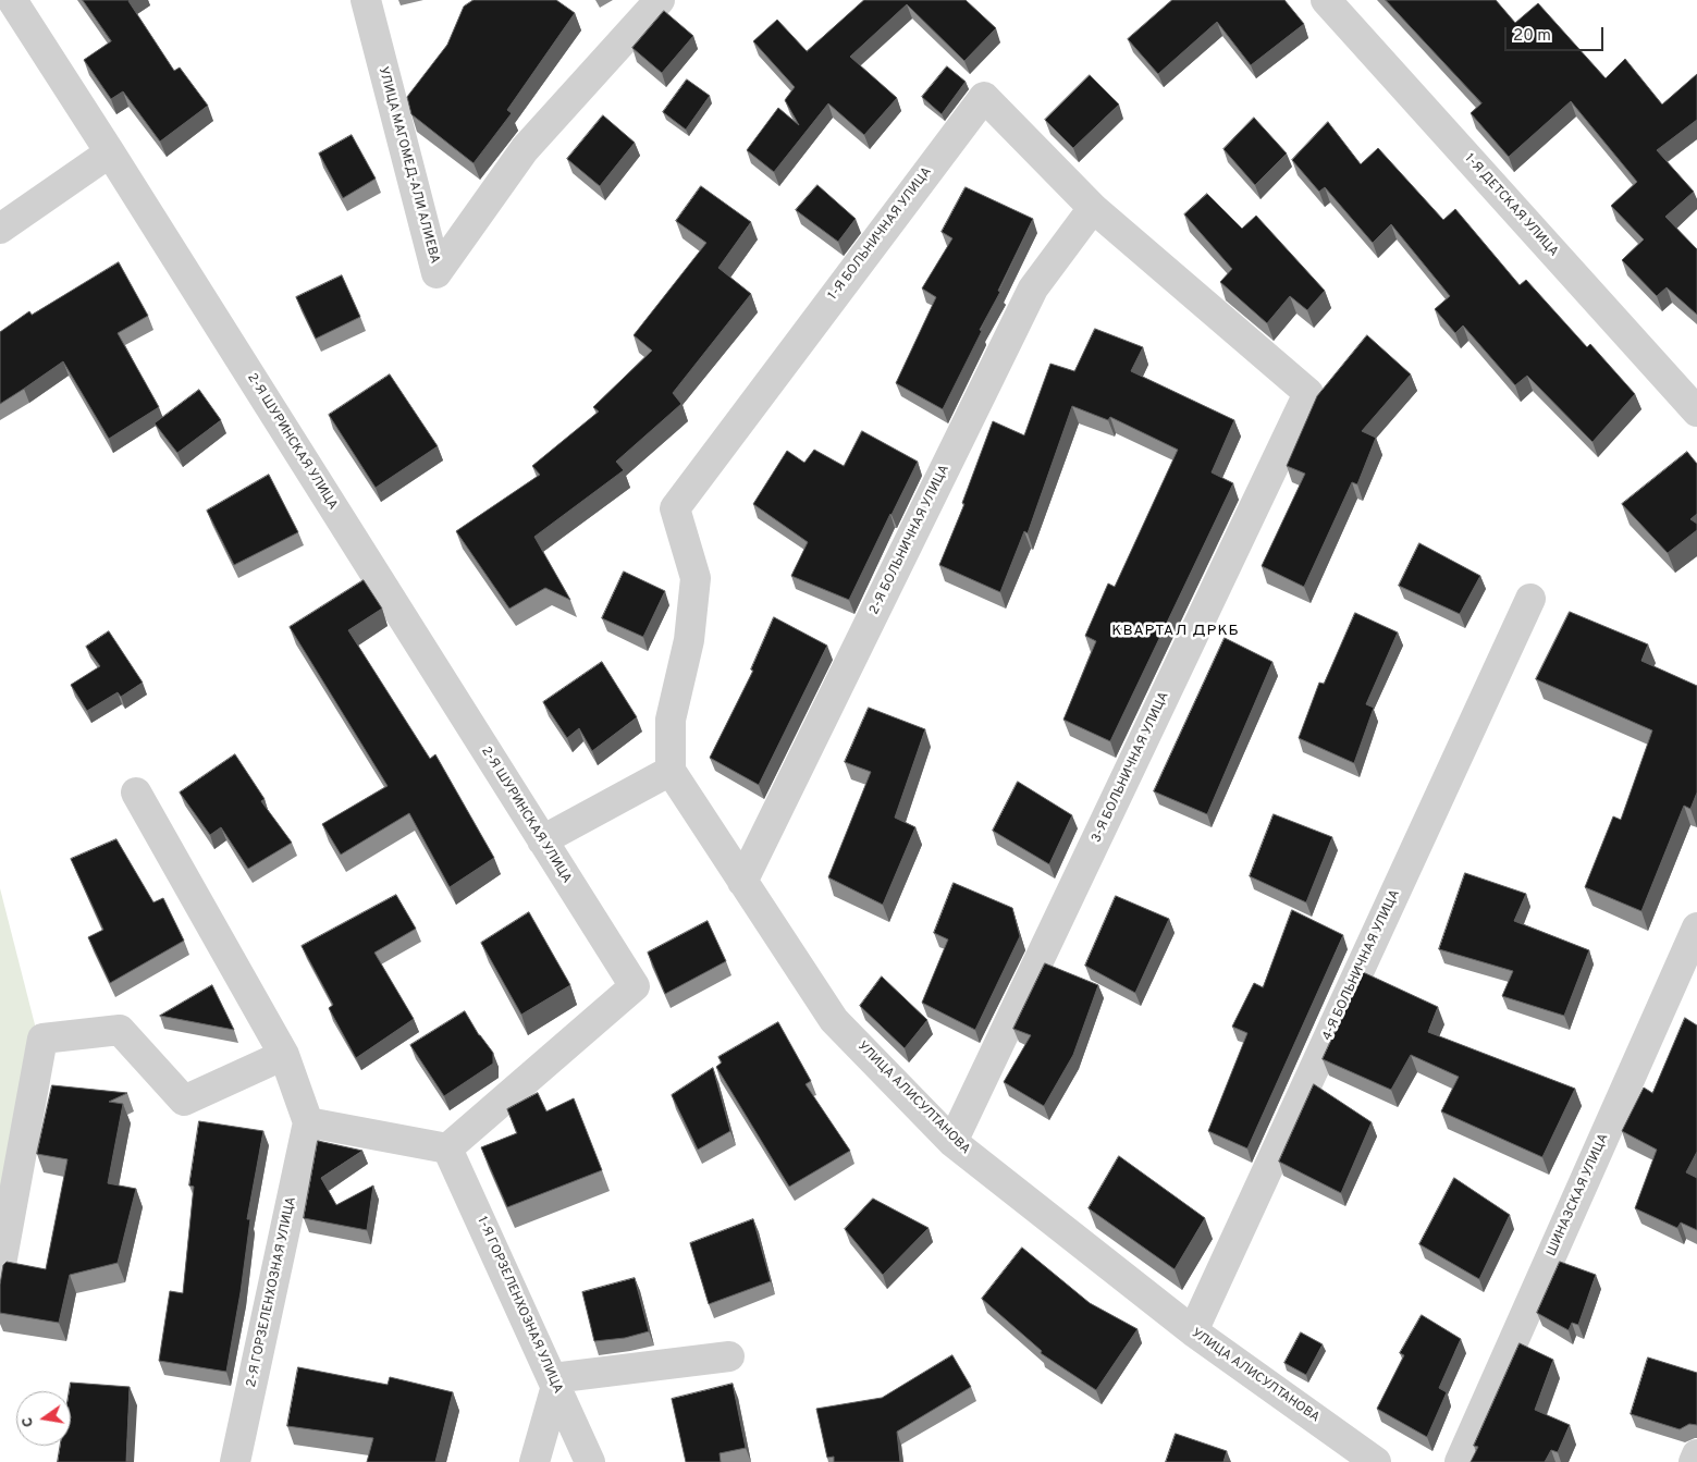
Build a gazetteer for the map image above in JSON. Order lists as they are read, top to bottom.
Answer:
{
  "streets": {
    "street": [
      "УЛИЦА МАГОМЕД-АЛИ АЛИЕВА",
      "1-Я ДЕТСКАЯ УЛИЦА",
      "1-Я БОЛЬНИЧНАЯ УЛИЦА",
      "2-Я ШУРИНСКАЯ УЛИЦА",
      "2-Я БОЛЬНИЧНАЯ УЛИЦА",
      "3-Я БОЛЬНИЧНАЯ УЛИЦА",
      "4-Я БОЛЬНИЧНАЯ УЛИЦА",
      "УЛИЦА АЛИСУЛТАНОВА",
      "ШИНАЗСКАЯ УЛИЦА",
      "2-Я ГОРЗЕЛЕНХОЗНАЯ УЛИЦА",
      "1-Я ГОРЗЕЛЕНХОЗНАЯ УЛИЦА"
    ]
  },
  "crossings": [
    ["1-Я БОЛЬНИЧНАЯ УЛИЦА", "2-Я БОЛЬНИЧНАЯ УЛИЦА"],
    ["1-Я БОЛЬНИЧНАЯ УЛИЦА", "3-Я БОЛЬНИЧНАЯ УЛИЦА"],
    ["1-Я БОЛЬНИЧНАЯ УЛИЦА", "УЛИЦА АЛИСУЛТАНОВА"],
    ["2-Я ШУРИНСКАЯ УЛИЦА", "1-Я ГОРЗЕЛЕНХОЗНАЯ УЛИЦА"],
    ["2-Я БОЛЬНИЧНАЯ УЛИЦА", "УЛИЦА АЛИСУЛТАНОВА"],
    ["3-Я БОЛЬНИЧНАЯ УЛИЦА", "УЛИЦА АЛИСУЛТАНОВА"],
    ["4-Я БОЛЬНИЧНАЯ УЛИЦА", "УЛИЦА АЛИСУЛТАНОВА"]
  ],
  "districts": ["КВАРТАЛ ДРКБ"],
  "scale_bar": "20 m",
  "north": "left"
}
